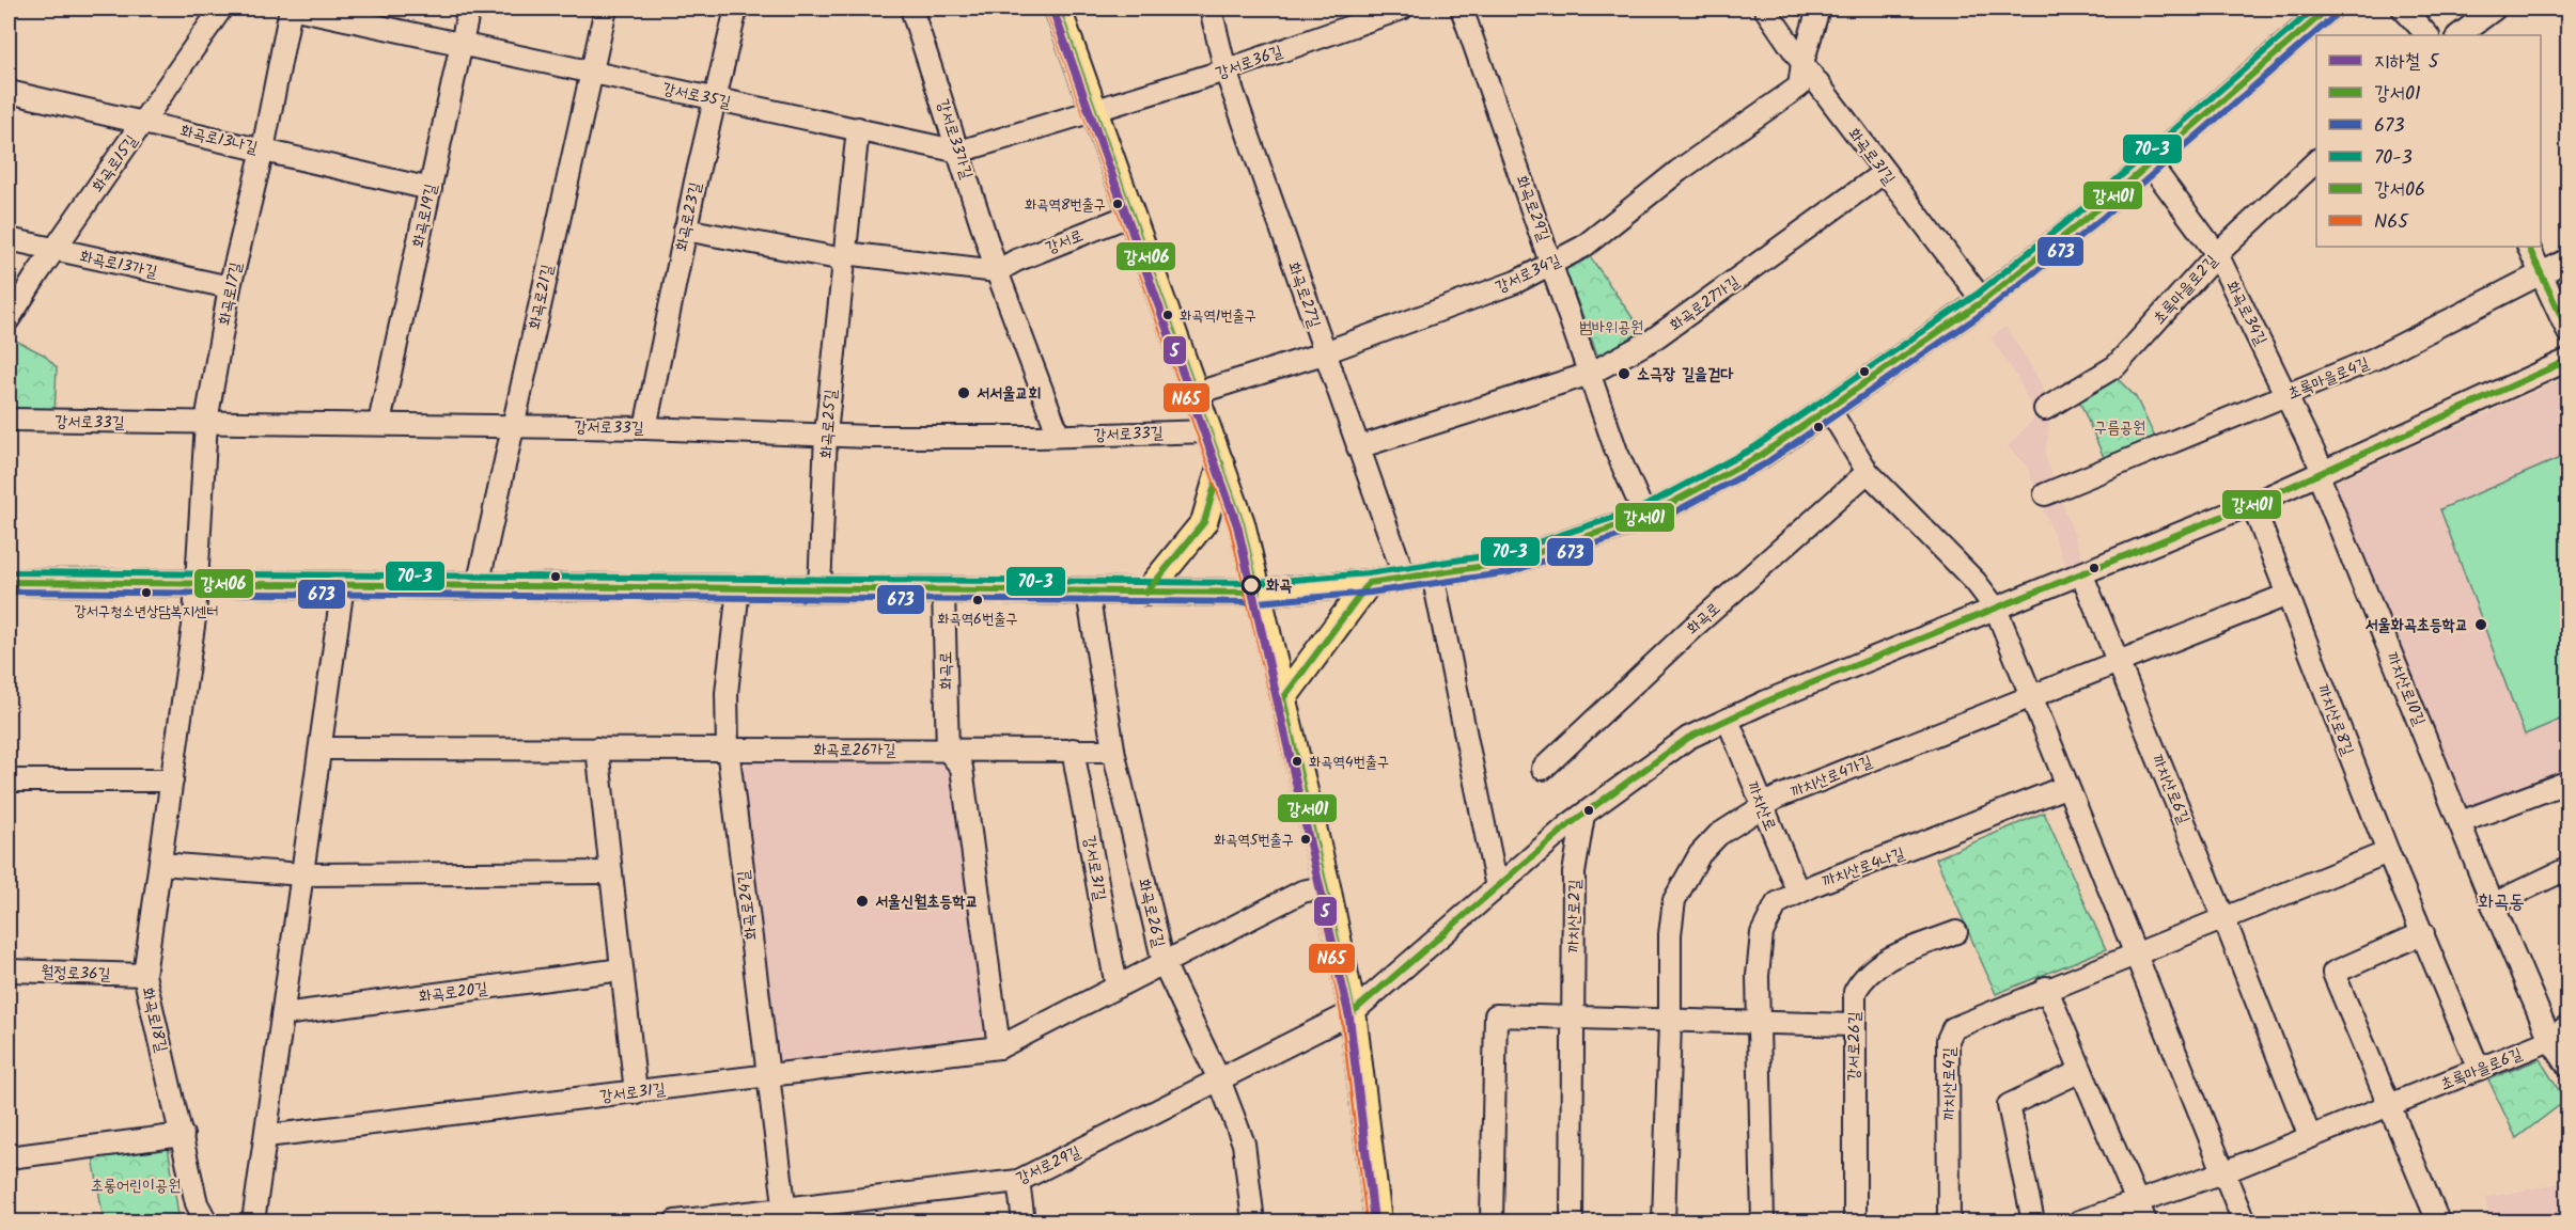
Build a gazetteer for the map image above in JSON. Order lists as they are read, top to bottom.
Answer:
{
  "streets": {
    "street": [
      "강서로36길",
      "강서로35길",
      "화곡로13나길",
      "강서로33가길",
      "화곡로31길",
      "화곡로15길",
      "화곡로29길",
      "화곡로19길",
      "화곡로23길",
      "강서로",
      "화곡로13가길",
      "강서로34길",
      "초록마을로2길",
      "화곡로17길",
      "화곡로27길",
      "화곡로21길",
      "화곡로27가길",
      "화곡로34길",
      "초록마을로4길",
      "강서로33길",
      "화곡로25길",
      "화곡로",
      "까치산로10길",
      "까치산로8길",
      "화곡로26가길",
      "까치산로4가길",
      "까치산로6길",
      "까치산로",
      "까치산로4나길",
      "강서로31길",
      "화곡로24길",
      "화곡로26길",
      "까치산로2길",
      "월정로36길",
      "화곡로20길",
      "화곡로18길",
      "강서로26길",
      "초록마을로6길",
      "까치산로4길",
      "강서로29길"
    ]
  },
  "crossings": [
    ["강서로36길", "강서로35길"],
    ["강서로36길", "화곡로27길"],
    ["강서로35길", "강서로33가길"],
    ["강서로35길", "화곡로19길"],
    ["강서로35길", "화곡로23길"],
    ["강서로35길", "화곡로21길"],
    ["강서로35길", "화곡로25길"],
    ["화곡로13나길", "화곡로15길"],
    ["화곡로13나길", "화곡로19길"],
    ["화곡로13나길", "화곡로17길"],
    ["강서로33가길", "강서로"],
    ["강서로33가길", "강서로33길"],
    ["화곡로31길", "강서로34길"],
    ["화곡로31길", "화곡로27가길"],
    ["화곡로15길", "화곡로13가길"],
    ["화곡로29길", "강서로34길"],
    ["화곡로29길", "화곡로27가길"],
    ["화곡로19길", "강서로33길"],
    ["화곡로23길", "강서로33길"],
    ["화곡로13가길", "화곡로17길"],
    ["강서로34길", "화곡로27길"],
    ["초록마을로2길", "화곡로34길"],
    ["화곡로17길", "강서로33길"],
    ["화곡로17길", "화곡로18길"],
    ["화곡로27길", "화곡로27가길"],
    ["화곡로21길", "강서로33길"],
    ["화곡로34길", "초록마을로4길"],
    ["화곡로34길", "까치산로10길"],
    ["강서로33길", "화곡로25길"],
    ["화곡로", "화곡로26가길"],
    ["까치산로10길", "초록마을로6길"],
    ["까치산로8길", "초록마을로6길"],
    ["화곡로26가길", "강서로31길"],
    ["화곡로26가길", "화곡로24길"],
    ["화곡로26가길", "화곡로26길"],
    ["까치산로4가길", "까치산로"],
    ["까치산로6길", "초록마을로6길"],
    ["까치산로6길", "까치산로4길"],
    ["까치산로", "까치산로4나길"],
    ["강서로31길", "화곡로24길"],
    ["강서로31길", "화곡로26길"],
    ["화곡로24길", "강서로29길"],
    ["화곡로26길", "강서로29길"],
    ["월정로36길", "화곡로18길"]
  ],
  "districts": ["화곡동"],
  "parks": ["범바위공원", "구름공원", "초롱어린이공원"],
  "places": [
    "화곡역8번출구",
    "화곡역1번출구",
    "소극장 길을걷다",
    "서서울교회",
    "화곡",
    "강서구청소년상담복지센터",
    "화곡역6번출구",
    "서울화곡초등학교",
    "화곡역4번출구",
    "화곡역5번출구",
    "서울신월초등학교"
  ],
  "lines": [
    "metro line 5",
    "transit line 강서01",
    "transit line 70-3",
    "transit line 강서06",
    "transit line N65",
    "transit line 673"
  ],
  "legend": [
    "지하철 5",
    "강서01",
    "673",
    "70-3",
    "강서06",
    "N65"
  ]
}
